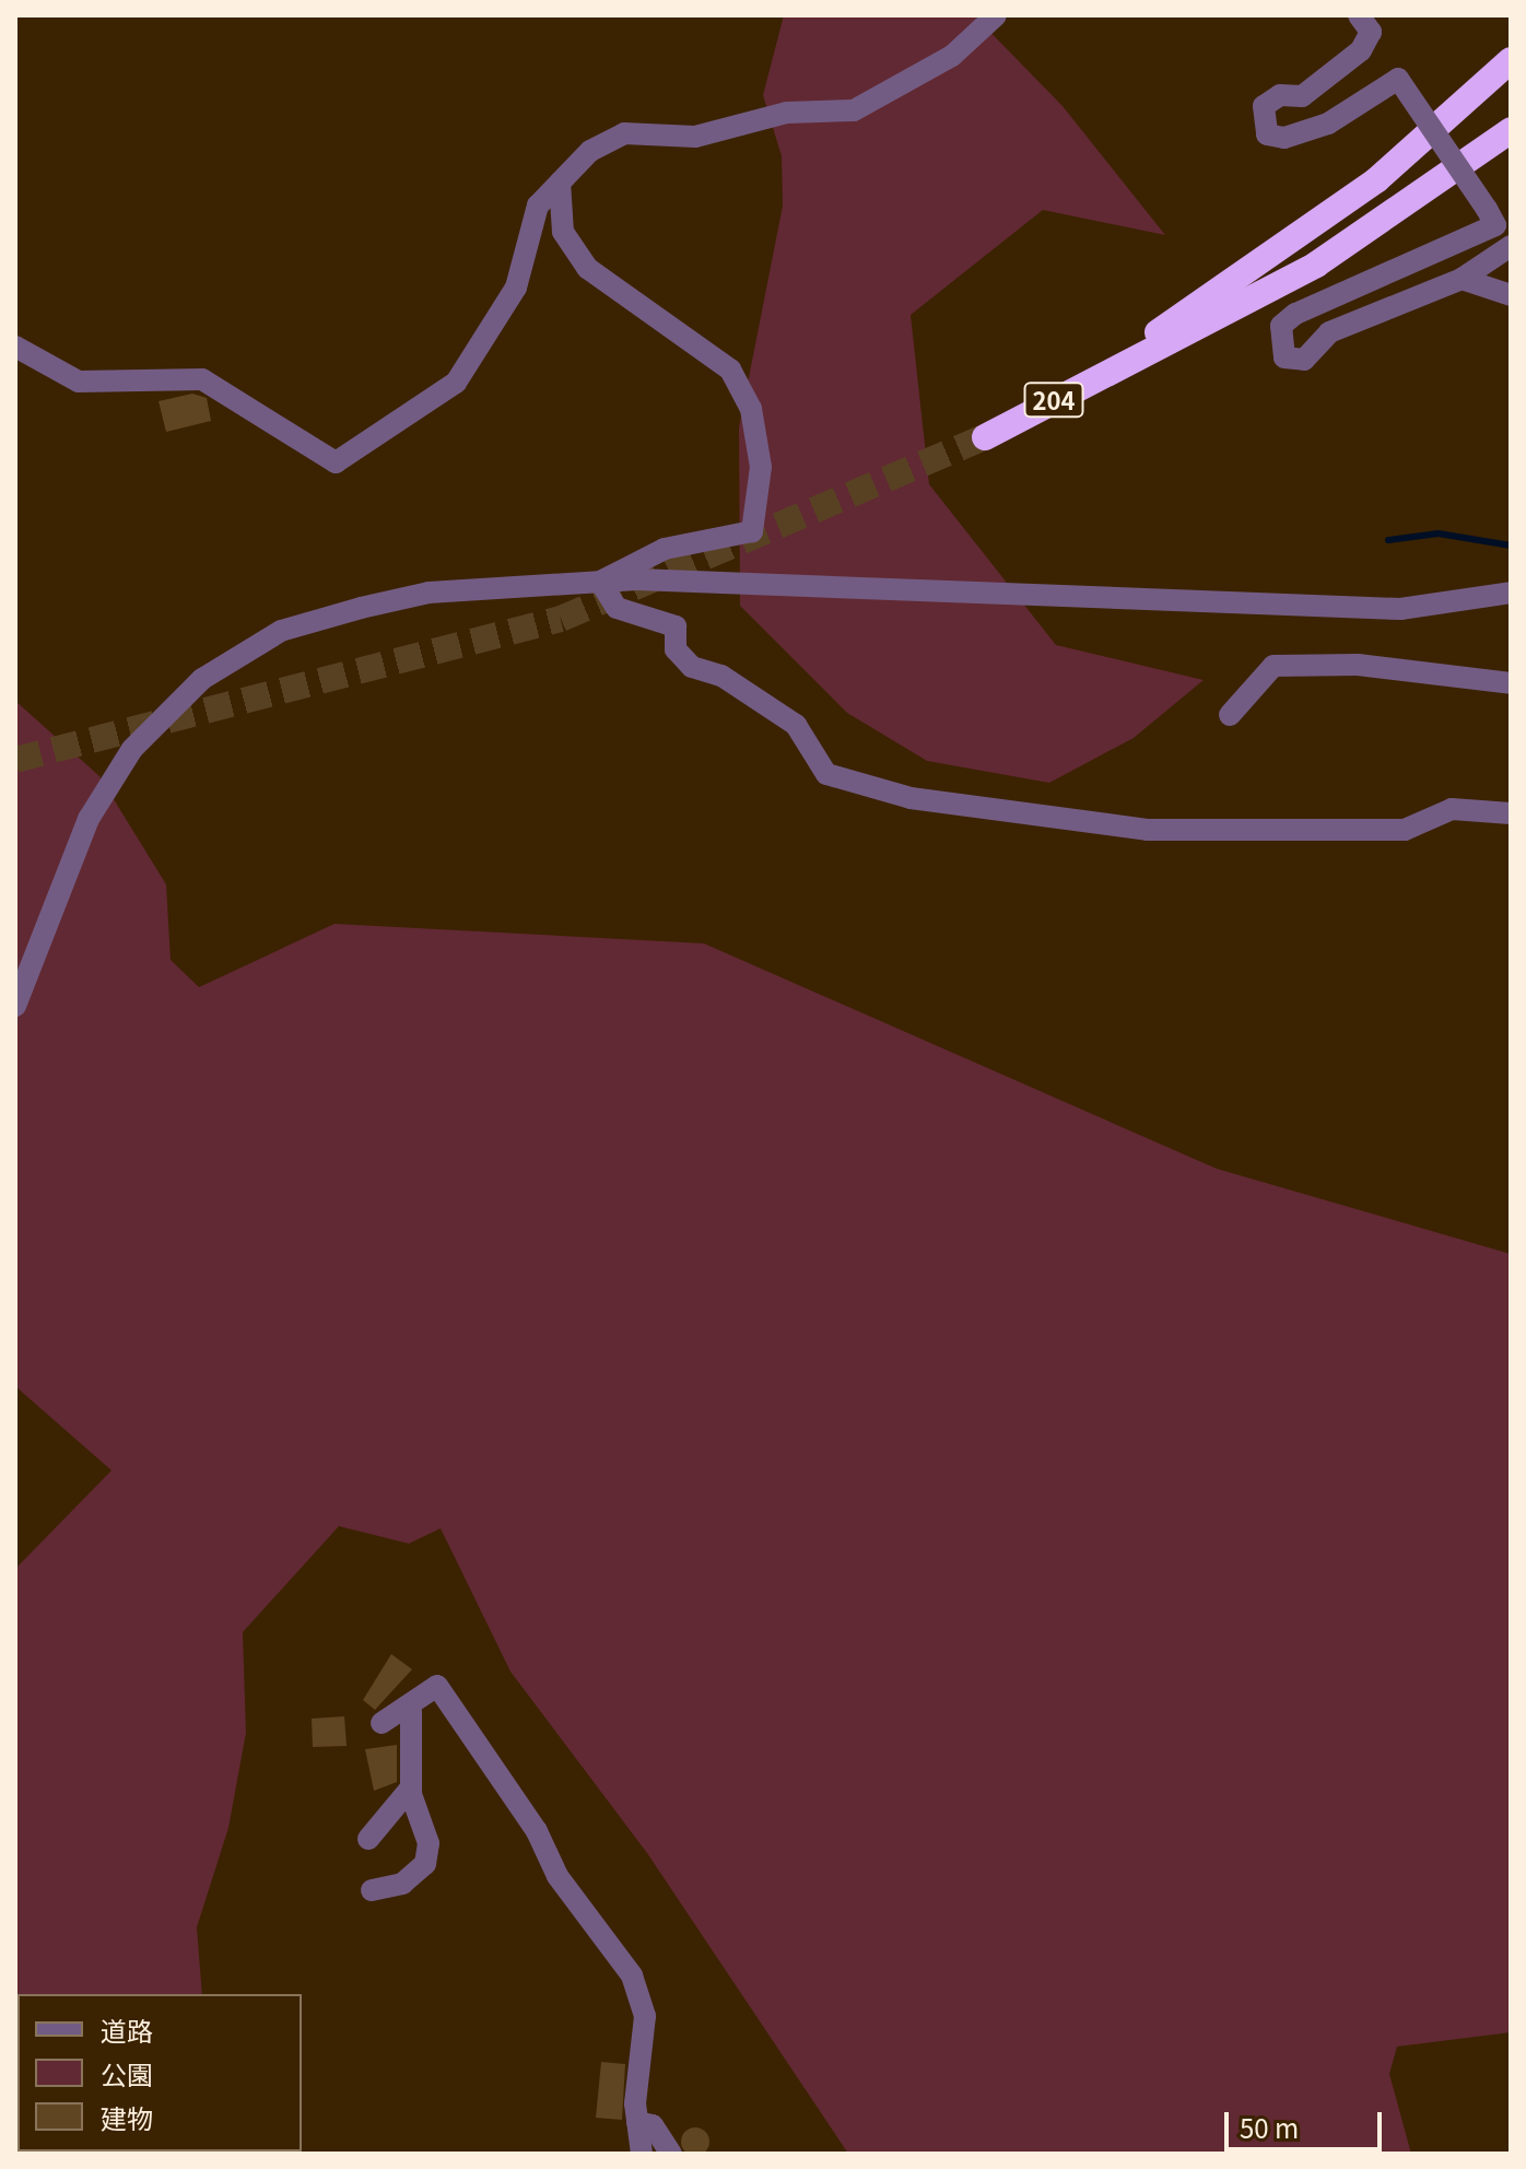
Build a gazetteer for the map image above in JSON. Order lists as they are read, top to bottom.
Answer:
{
  "streets": {
    "highway": ["204"]
  },
  "legend": ["道路", "公園", "建物"],
  "scale_bar": "50 m"
}
